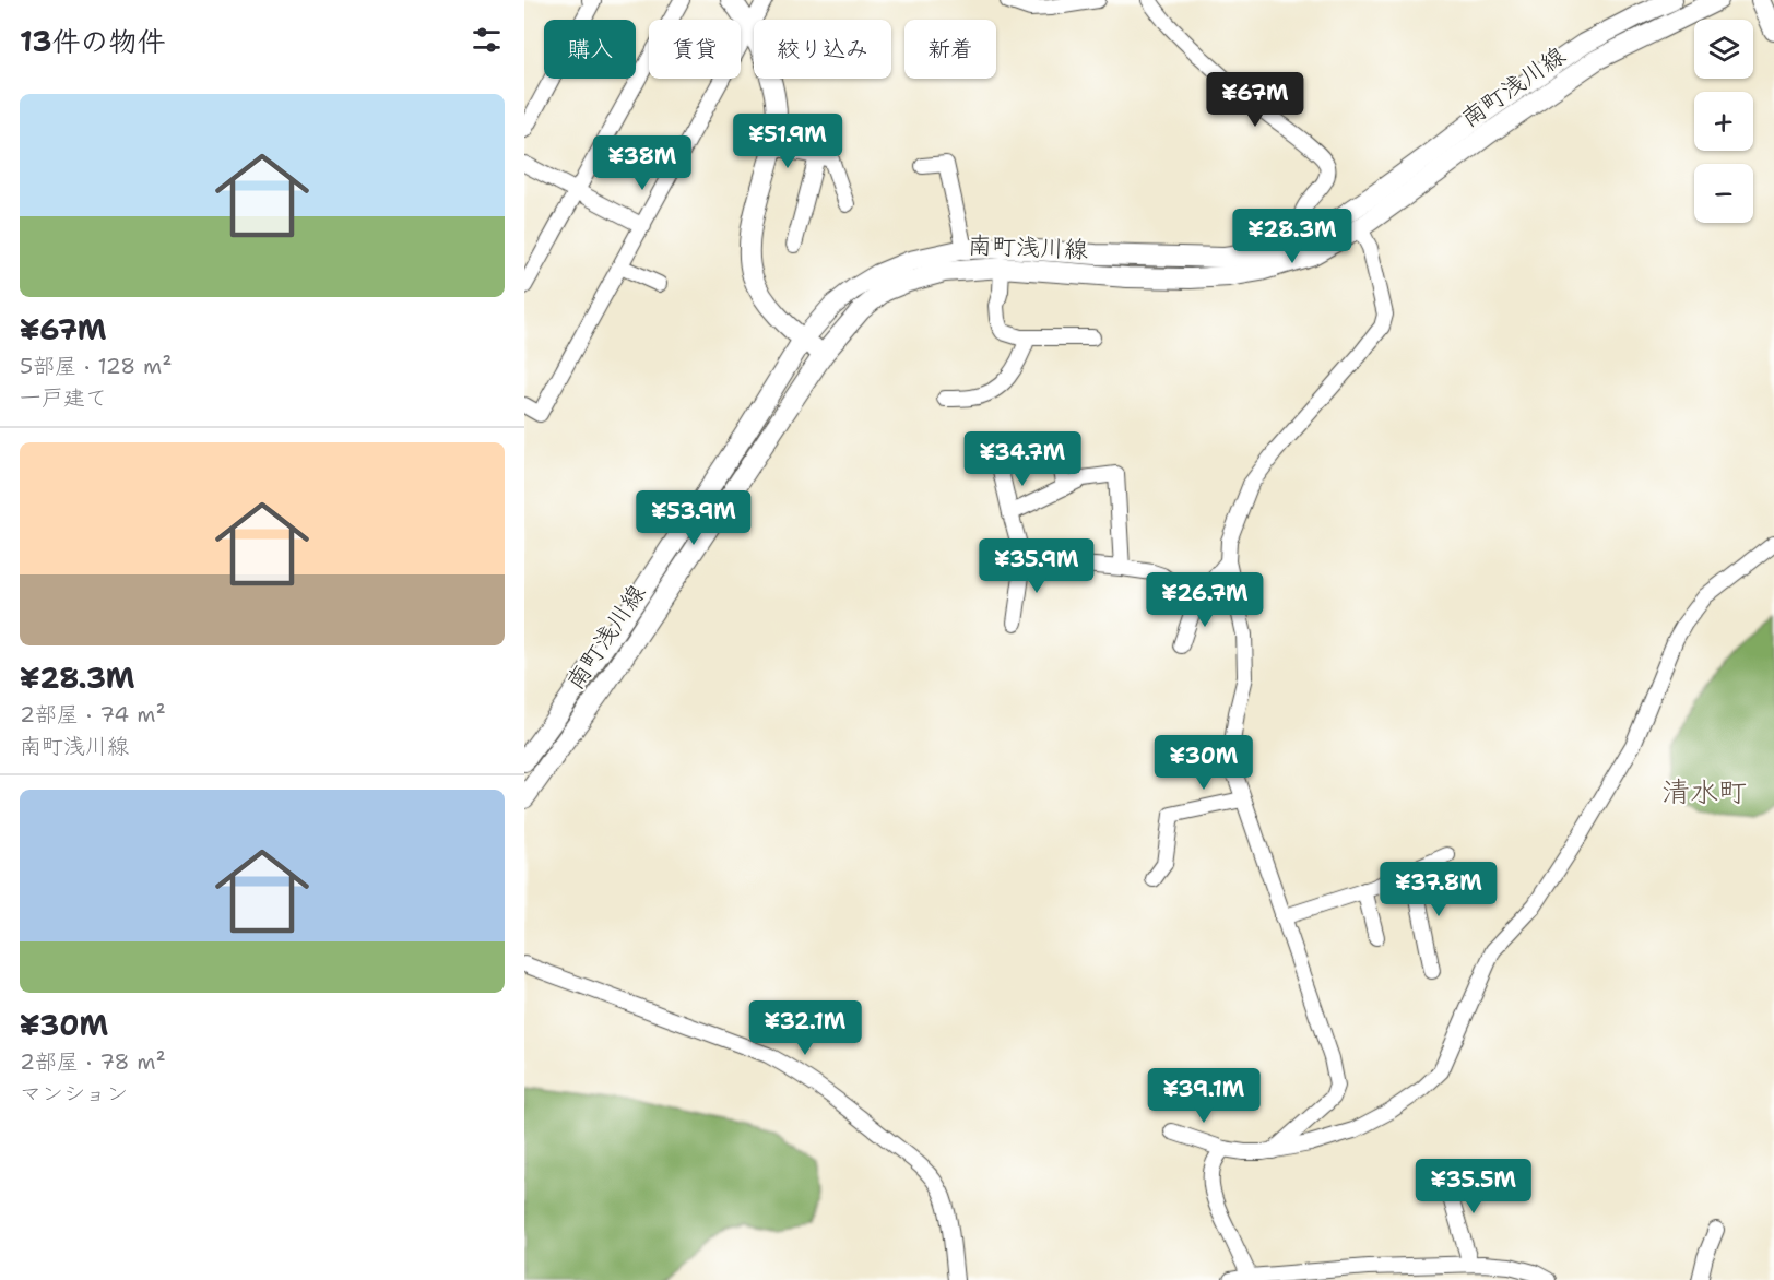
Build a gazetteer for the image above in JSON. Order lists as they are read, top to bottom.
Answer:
{
  "streets": {
    "street": ["南町浅川線"]
  },
  "districts": ["清水町"],
  "page": {
    "heading": "13件の物件",
    "map_buttons": ["+", "−"],
    "chip": [
      "購入",
      "賃貸",
      "絞り込み",
      "新着"
    ],
    "price": [
      "¥67M",
      "¥51.9M",
      "¥38M",
      "¥28.3M",
      "¥34.7M",
      "¥53.9M",
      "¥35.9M",
      "¥26.7M",
      "¥30M",
      "¥37.8M",
      "¥32.1M",
      "¥39.1M",
      "¥35.5M"
    ],
    "list": [
      {
        "name": "¥67M",
        "note": "5部屋 · 128 m² · 一戸建て"
      },
      {
        "name": "¥28.3M",
        "note": "2部屋 · 74 m² · 南町浅川線"
      },
      {
        "name": "¥30M",
        "note": "2部屋 · 78 m² · マンション"
      }
    ]
  }
}
